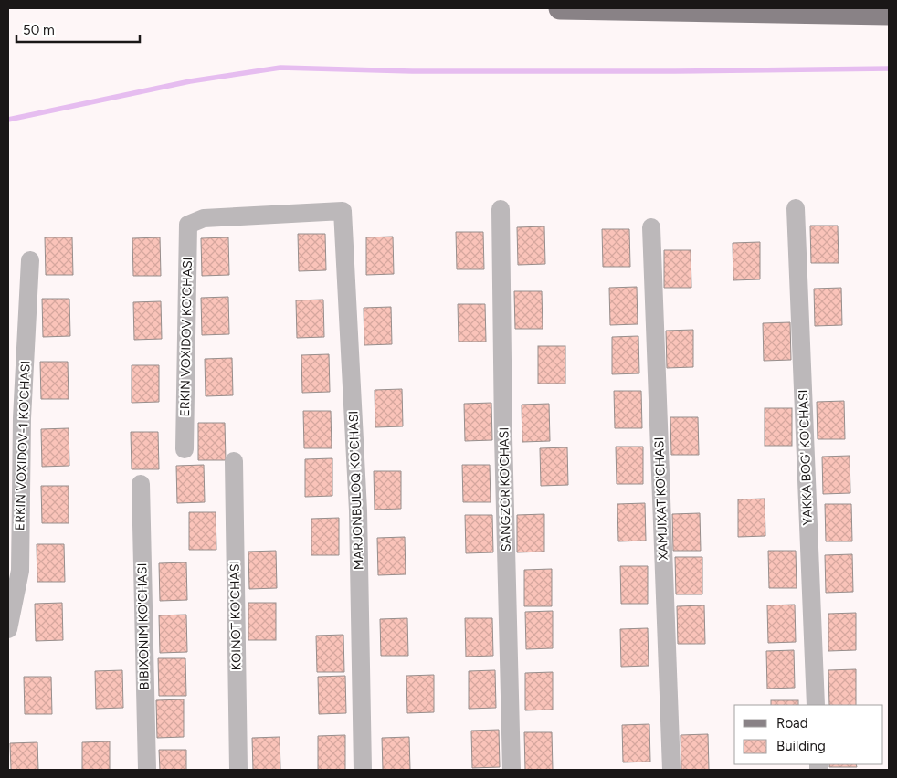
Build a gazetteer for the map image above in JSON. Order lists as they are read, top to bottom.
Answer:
{
  "streets": {
    "street": [
      "ERKIN VOXIDOV KO'CHASI",
      "ERKIN VOXIDOV-1 KO'CHASI",
      "YAKKA BOG' KO'CHASI",
      "SANGZOR KO'CHASI",
      "MARJONBULOQ KO'CHASI",
      "XAMJIXAT KO'CHASI",
      "KOINOT KO'CHASI",
      "BIBIXONIM KO'CHASI"
    ]
  },
  "crossings": [
    ["ERKIN VOXIDOV KO'CHASI", "MARJONBULOQ KO'CHASI"]
  ],
  "legend": ["Road", "Building"],
  "scale_bar": "50 m"
}
